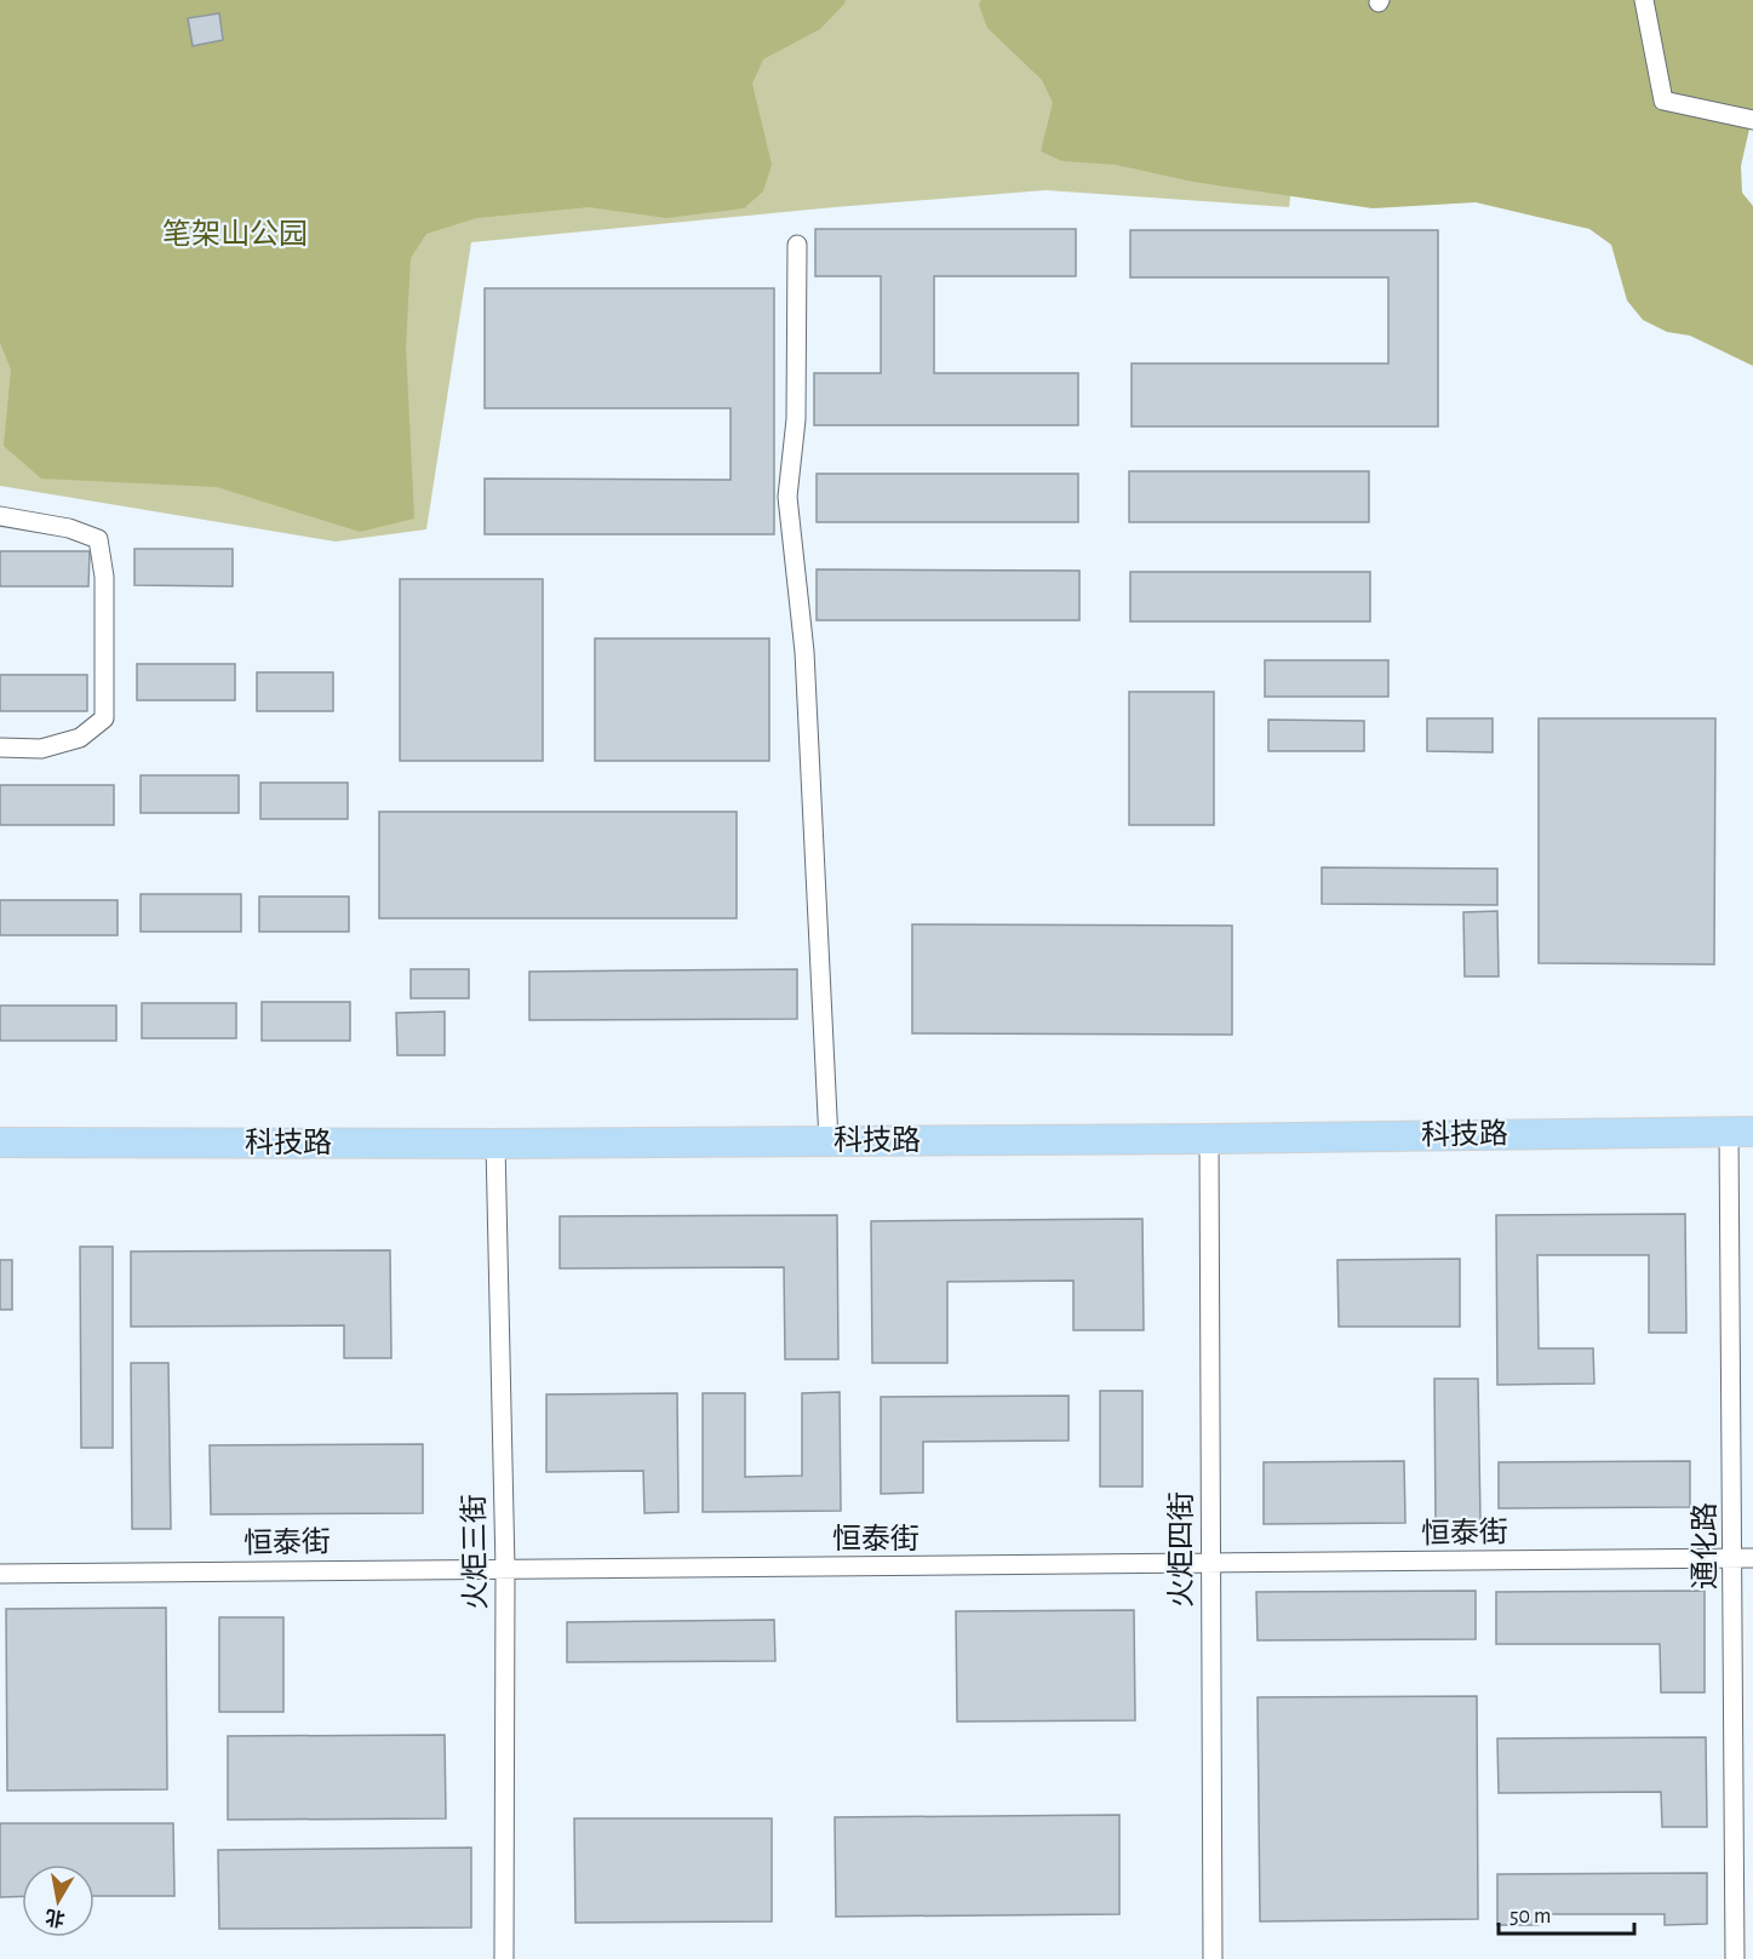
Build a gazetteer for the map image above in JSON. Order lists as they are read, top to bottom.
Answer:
{
  "streets": {
    "main road": ["科技路"],
    "street": [
      "恒泰街",
      "通化路",
      "火炬四街",
      "火炬三街"
    ]
  },
  "crossings": [
    ["科技路", "通化路"],
    ["科技路", "火炬四街"],
    ["科技路", "火炬三街"],
    ["恒泰街", "通化路"],
    ["恒泰街", "火炬四街"],
    ["恒泰街", "火炬三街"]
  ],
  "parks": ["笔架山公园"],
  "scale_bar": "50 m",
  "north": "bottom"
}
